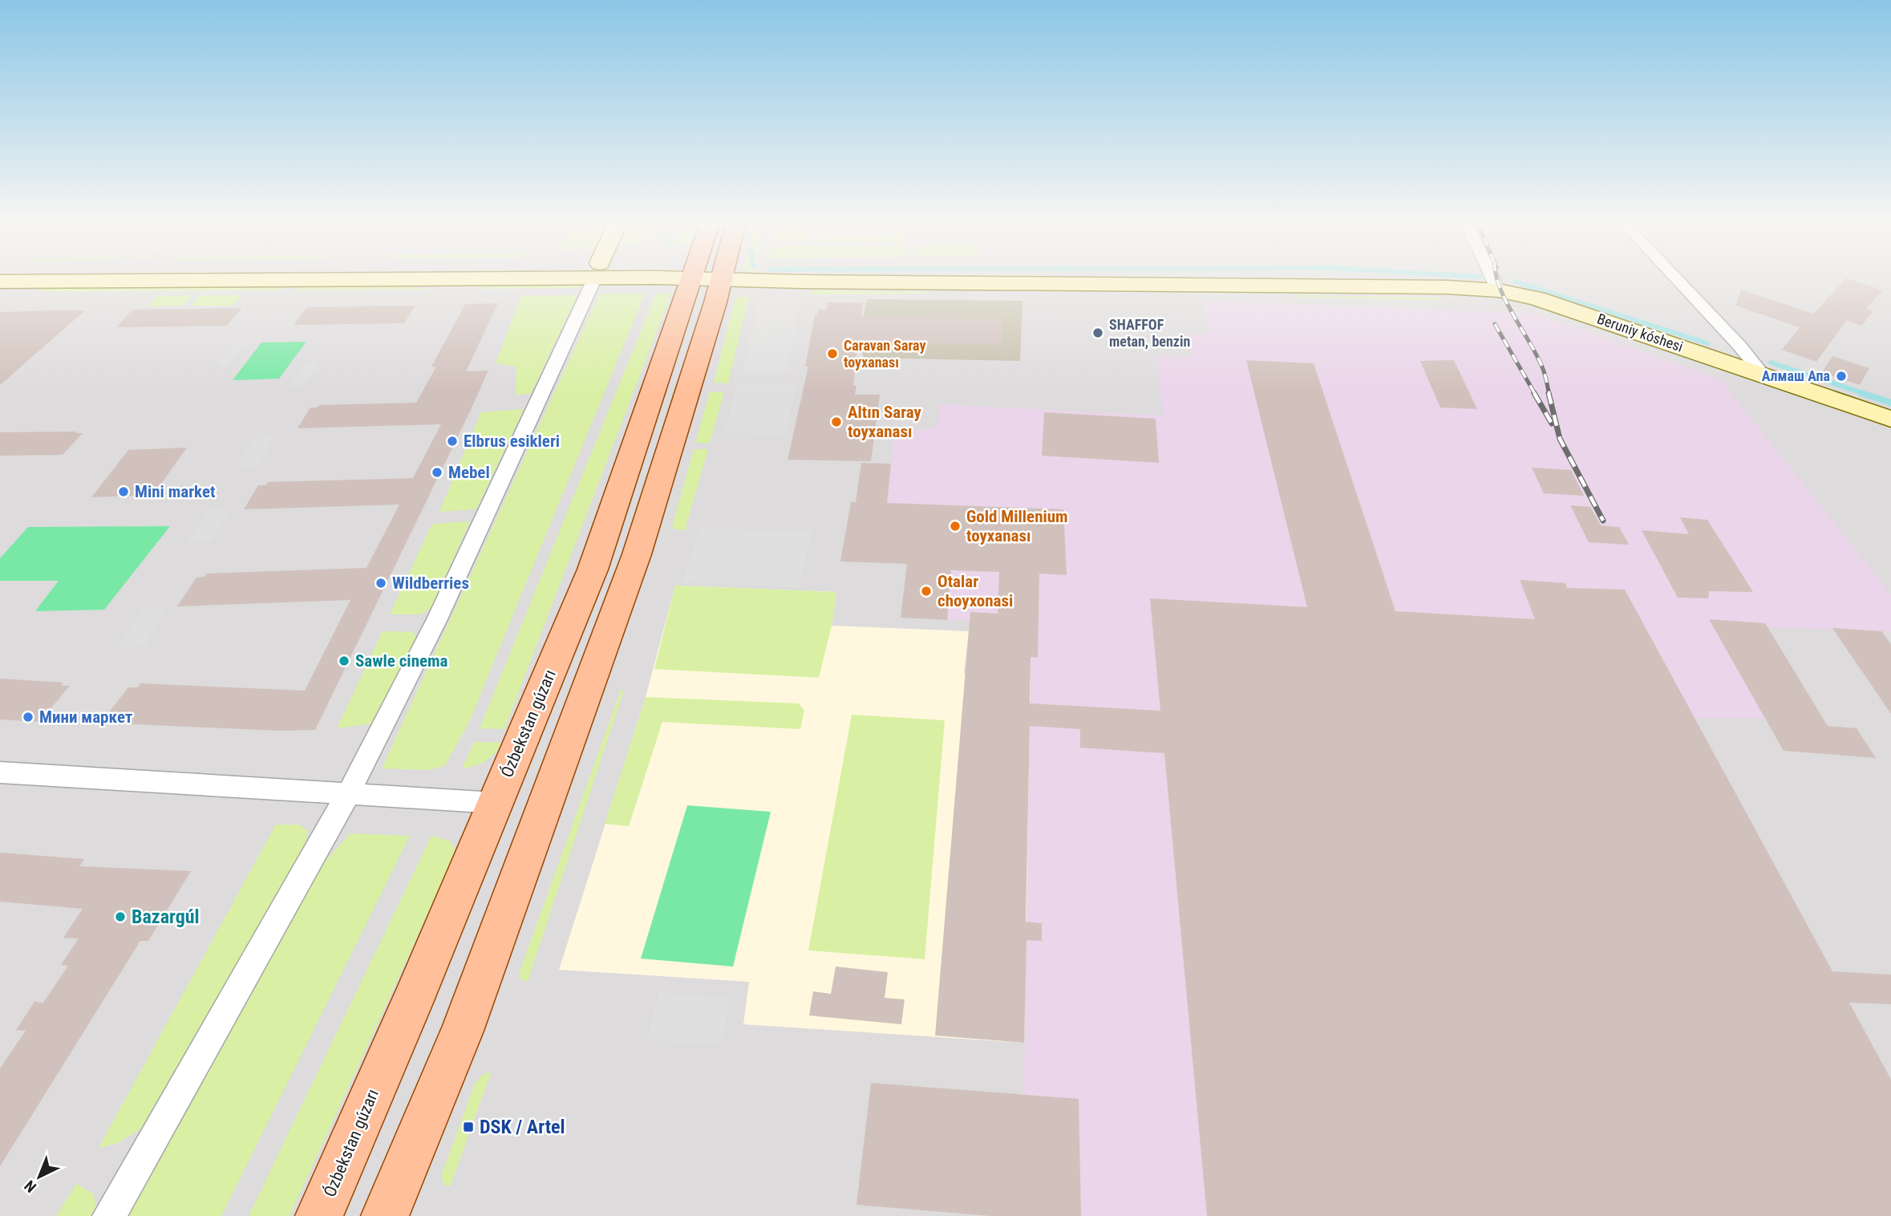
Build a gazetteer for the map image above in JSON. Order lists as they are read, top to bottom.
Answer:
{
  "streets": {
    "main road": ["Beruniy kóshesi", "Ózbekstan gúzarı"]
  },
  "places": {
    "other": [
      "SHAFFOF metan, benzin",
      "Caravan Saray toyxanası",
      "Алмаш Апа",
      "Altın Saray toyxanası",
      "Elbrus esikleri",
      "Mebel",
      "Mini market",
      "Gold Millenium toyxanası",
      "Wildberries",
      "Otalar choyxonasi",
      "Sawle cinema",
      "Мини маркет",
      "Bazargúl"
    ],
    "transit": ["DSK / Artel"]
  },
  "north": "bottom left"
}
